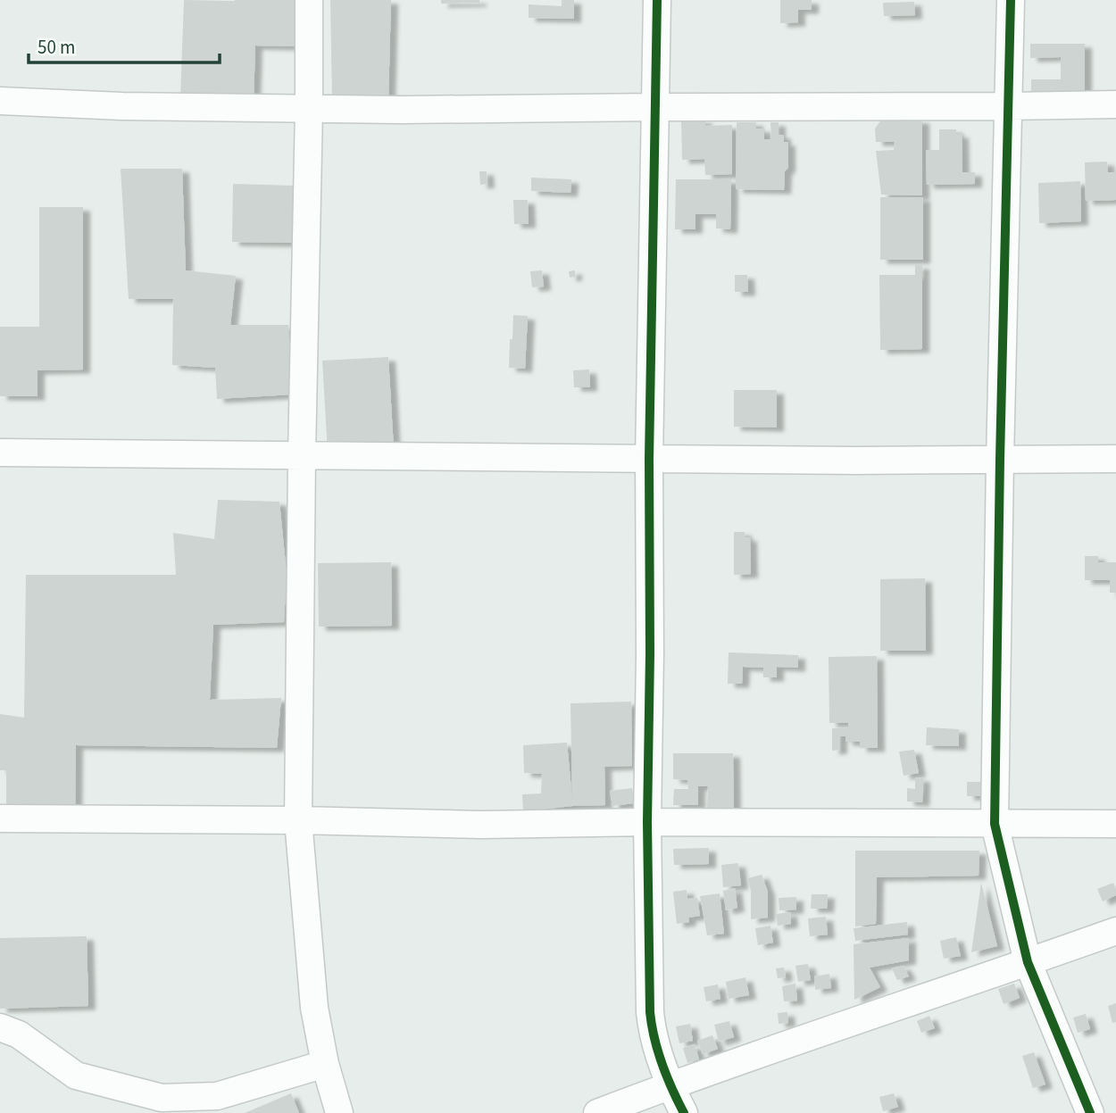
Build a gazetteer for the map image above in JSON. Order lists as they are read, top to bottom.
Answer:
{
  "scale_bar": "50 m"
}
